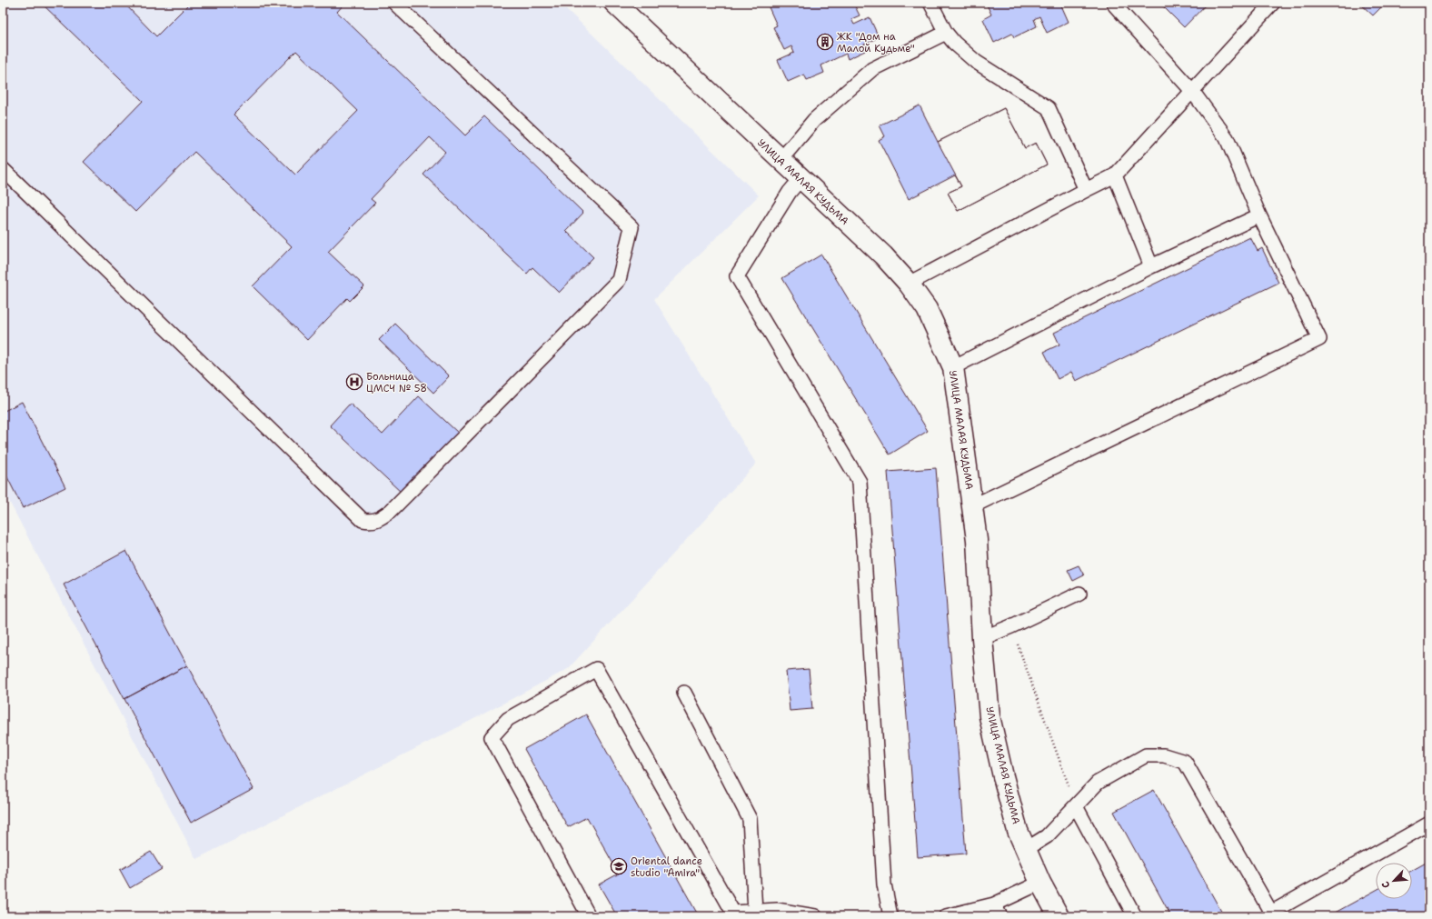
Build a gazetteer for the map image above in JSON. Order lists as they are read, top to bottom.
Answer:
{
  "streets": {
    "street": ["УЛИЦА МАЛАЯ КУДЬМА"]
  },
  "places": {
    "building": ["ЖК \"Дом на Малой Кудьме\""],
    "hospital": ["Больница ЦМСЧ № 58"],
    "school or university": ["Oriental dance studio \"Amira\""]
  },
  "north": "bottom left"
}
